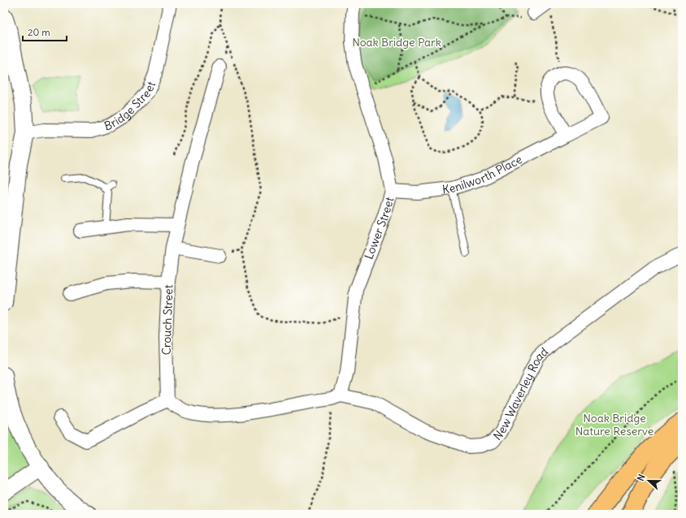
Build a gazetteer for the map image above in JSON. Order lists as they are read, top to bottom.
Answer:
{
  "streets": {
    "street": [
      "Bridge Street",
      "Kenilworth Place",
      "Lower Street",
      "Crouch Street",
      "New Waverley Road"
    ]
  },
  "crossings": [
    ["Kenilworth Place", "Lower Street"],
    ["Lower Street", "New Waverley Road"]
  ],
  "parks": ["Noak Bridge Park", "Noak Bridge Nature Reserve"],
  "scale_bar": "20 m",
  "north": "left"
}
